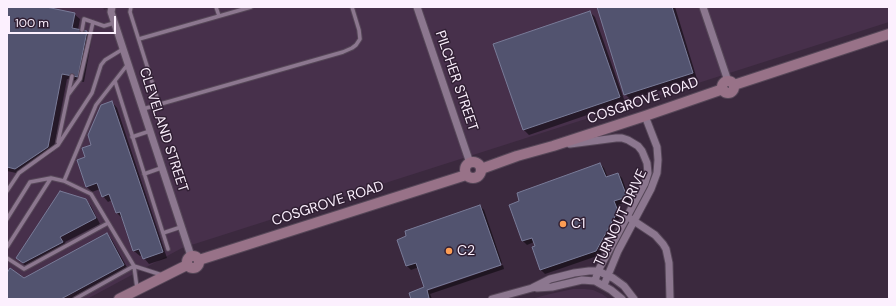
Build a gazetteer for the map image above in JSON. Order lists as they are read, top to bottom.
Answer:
{
  "streets": {
    "main road": ["COSGROVE ROAD"],
    "street": ["PILCHER STREET", "CLEVELAND STREET", "TURNOUT DRIVE"]
  },
  "crossings": [
    ["PILCHER STREET", "COSGROVE ROAD"],
    ["COSGROVE ROAD", "CLEVELAND STREET"],
    ["COSGROVE ROAD", "TURNOUT DRIVE"]
  ],
  "places": ["C1", "C2"],
  "scale_bar": "100 m"
}
